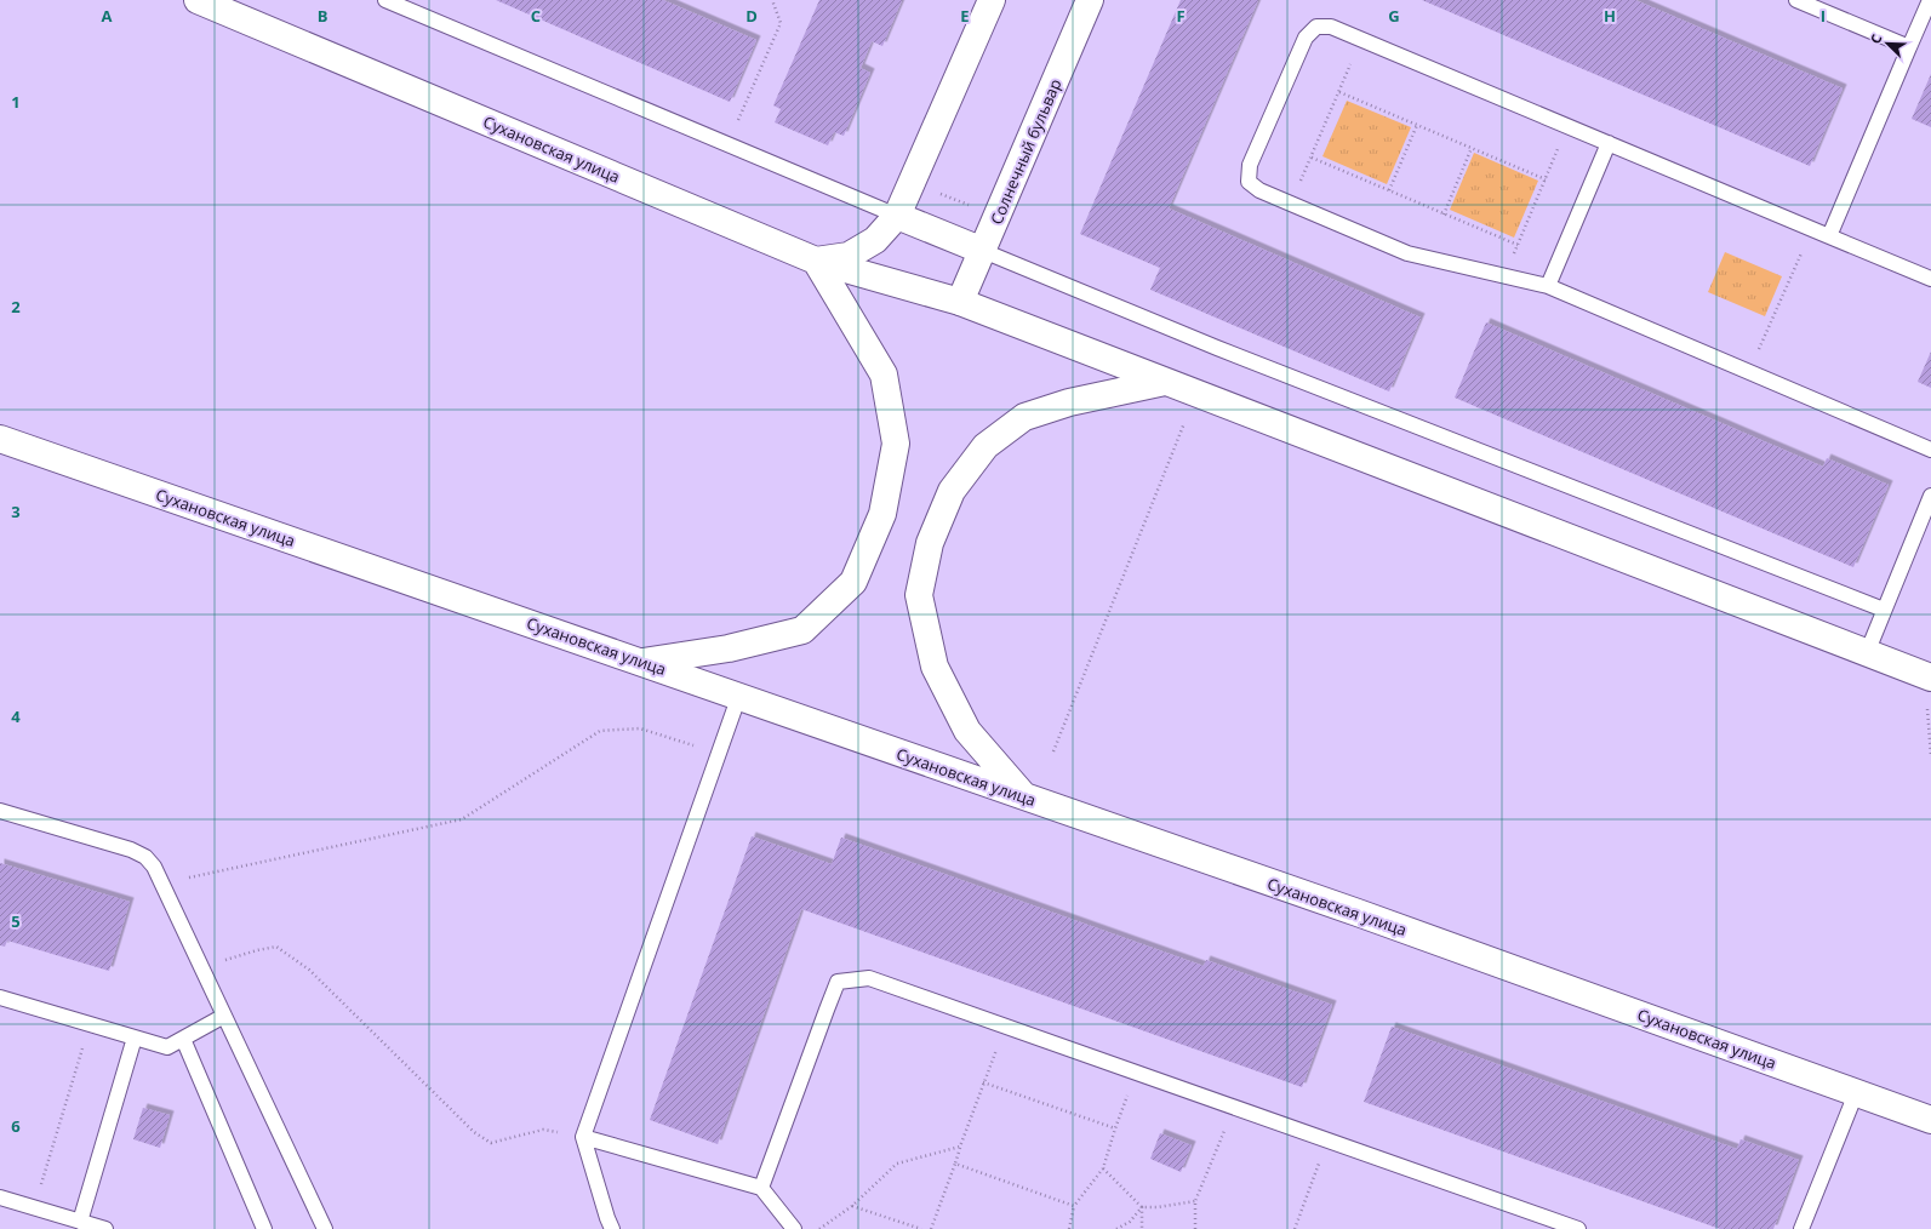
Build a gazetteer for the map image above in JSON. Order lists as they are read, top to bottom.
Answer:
{
  "streets": {
    "street": ["Сухановская улица", "Солнечный бульвар"]
  },
  "crossings": [
    ["Сухановская улица", "Солнечный бульвар"]
  ],
  "north": "top left",
  "grid": {
    "columns": [
      "A",
      "B",
      "C",
      "D",
      "E",
      "F",
      "G",
      "H",
      "I"
    ],
    "rows": [
      "1",
      "2",
      "3",
      "4",
      "5",
      "6"
    ]
  }
}
